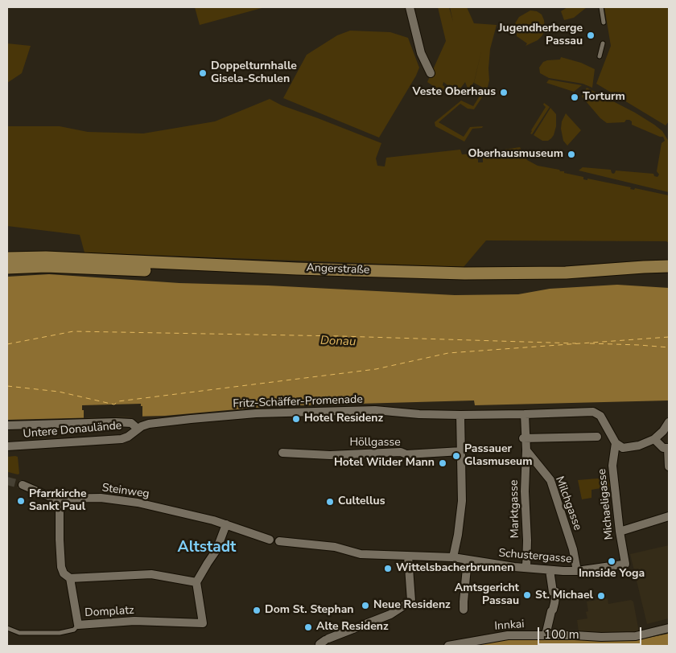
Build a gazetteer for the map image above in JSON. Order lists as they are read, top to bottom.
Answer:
{
  "streets": {
    "main road": ["Angerstraße"],
    "street": [
      "Fritz-Schäffer-Promenade",
      "Untere Donaulände",
      "Höllgasse",
      "Steinweg",
      "Milchgasse",
      "Michaeligasse",
      "Marktgasse",
      "Schustergasse",
      "Domplatz",
      "Innkai"
    ]
  },
  "crossings": [
    ["Fritz-Schäffer-Promenade", "Untere Donaulände"],
    ["Fritz-Schäffer-Promenade", "Michaeligasse"],
    ["Fritz-Schäffer-Promenade", "Marktgasse"],
    ["Steinweg", "Domplatz"],
    ["Milchgasse", "Marktgasse"],
    ["Milchgasse", "Schustergasse"],
    ["Michaeligasse", "Schustergasse"],
    ["Marktgasse", "Schustergasse"]
  ],
  "districts": ["Altstadt"],
  "water": ["Donau"],
  "places": [
    "Jugendherberge Passau",
    "Doppelturnhalle Gisela-Schulen",
    "Veste Oberhaus",
    "Torturm",
    "Oberhausmuseum",
    "Hotel Residenz",
    "Passauer Glasmuseum",
    "Hotel Wilder Mann",
    "Pfarrkirche Sankt Paul",
    "Cultellus",
    "Innside Yoga",
    "Wittelsbacherbrunnen",
    "Amtsgericht Passau",
    "St. Michael",
    "Neue Residenz",
    "Dom St. Stephan",
    "Alte Residenz"
  ],
  "scale_bar": "100 m"
}
